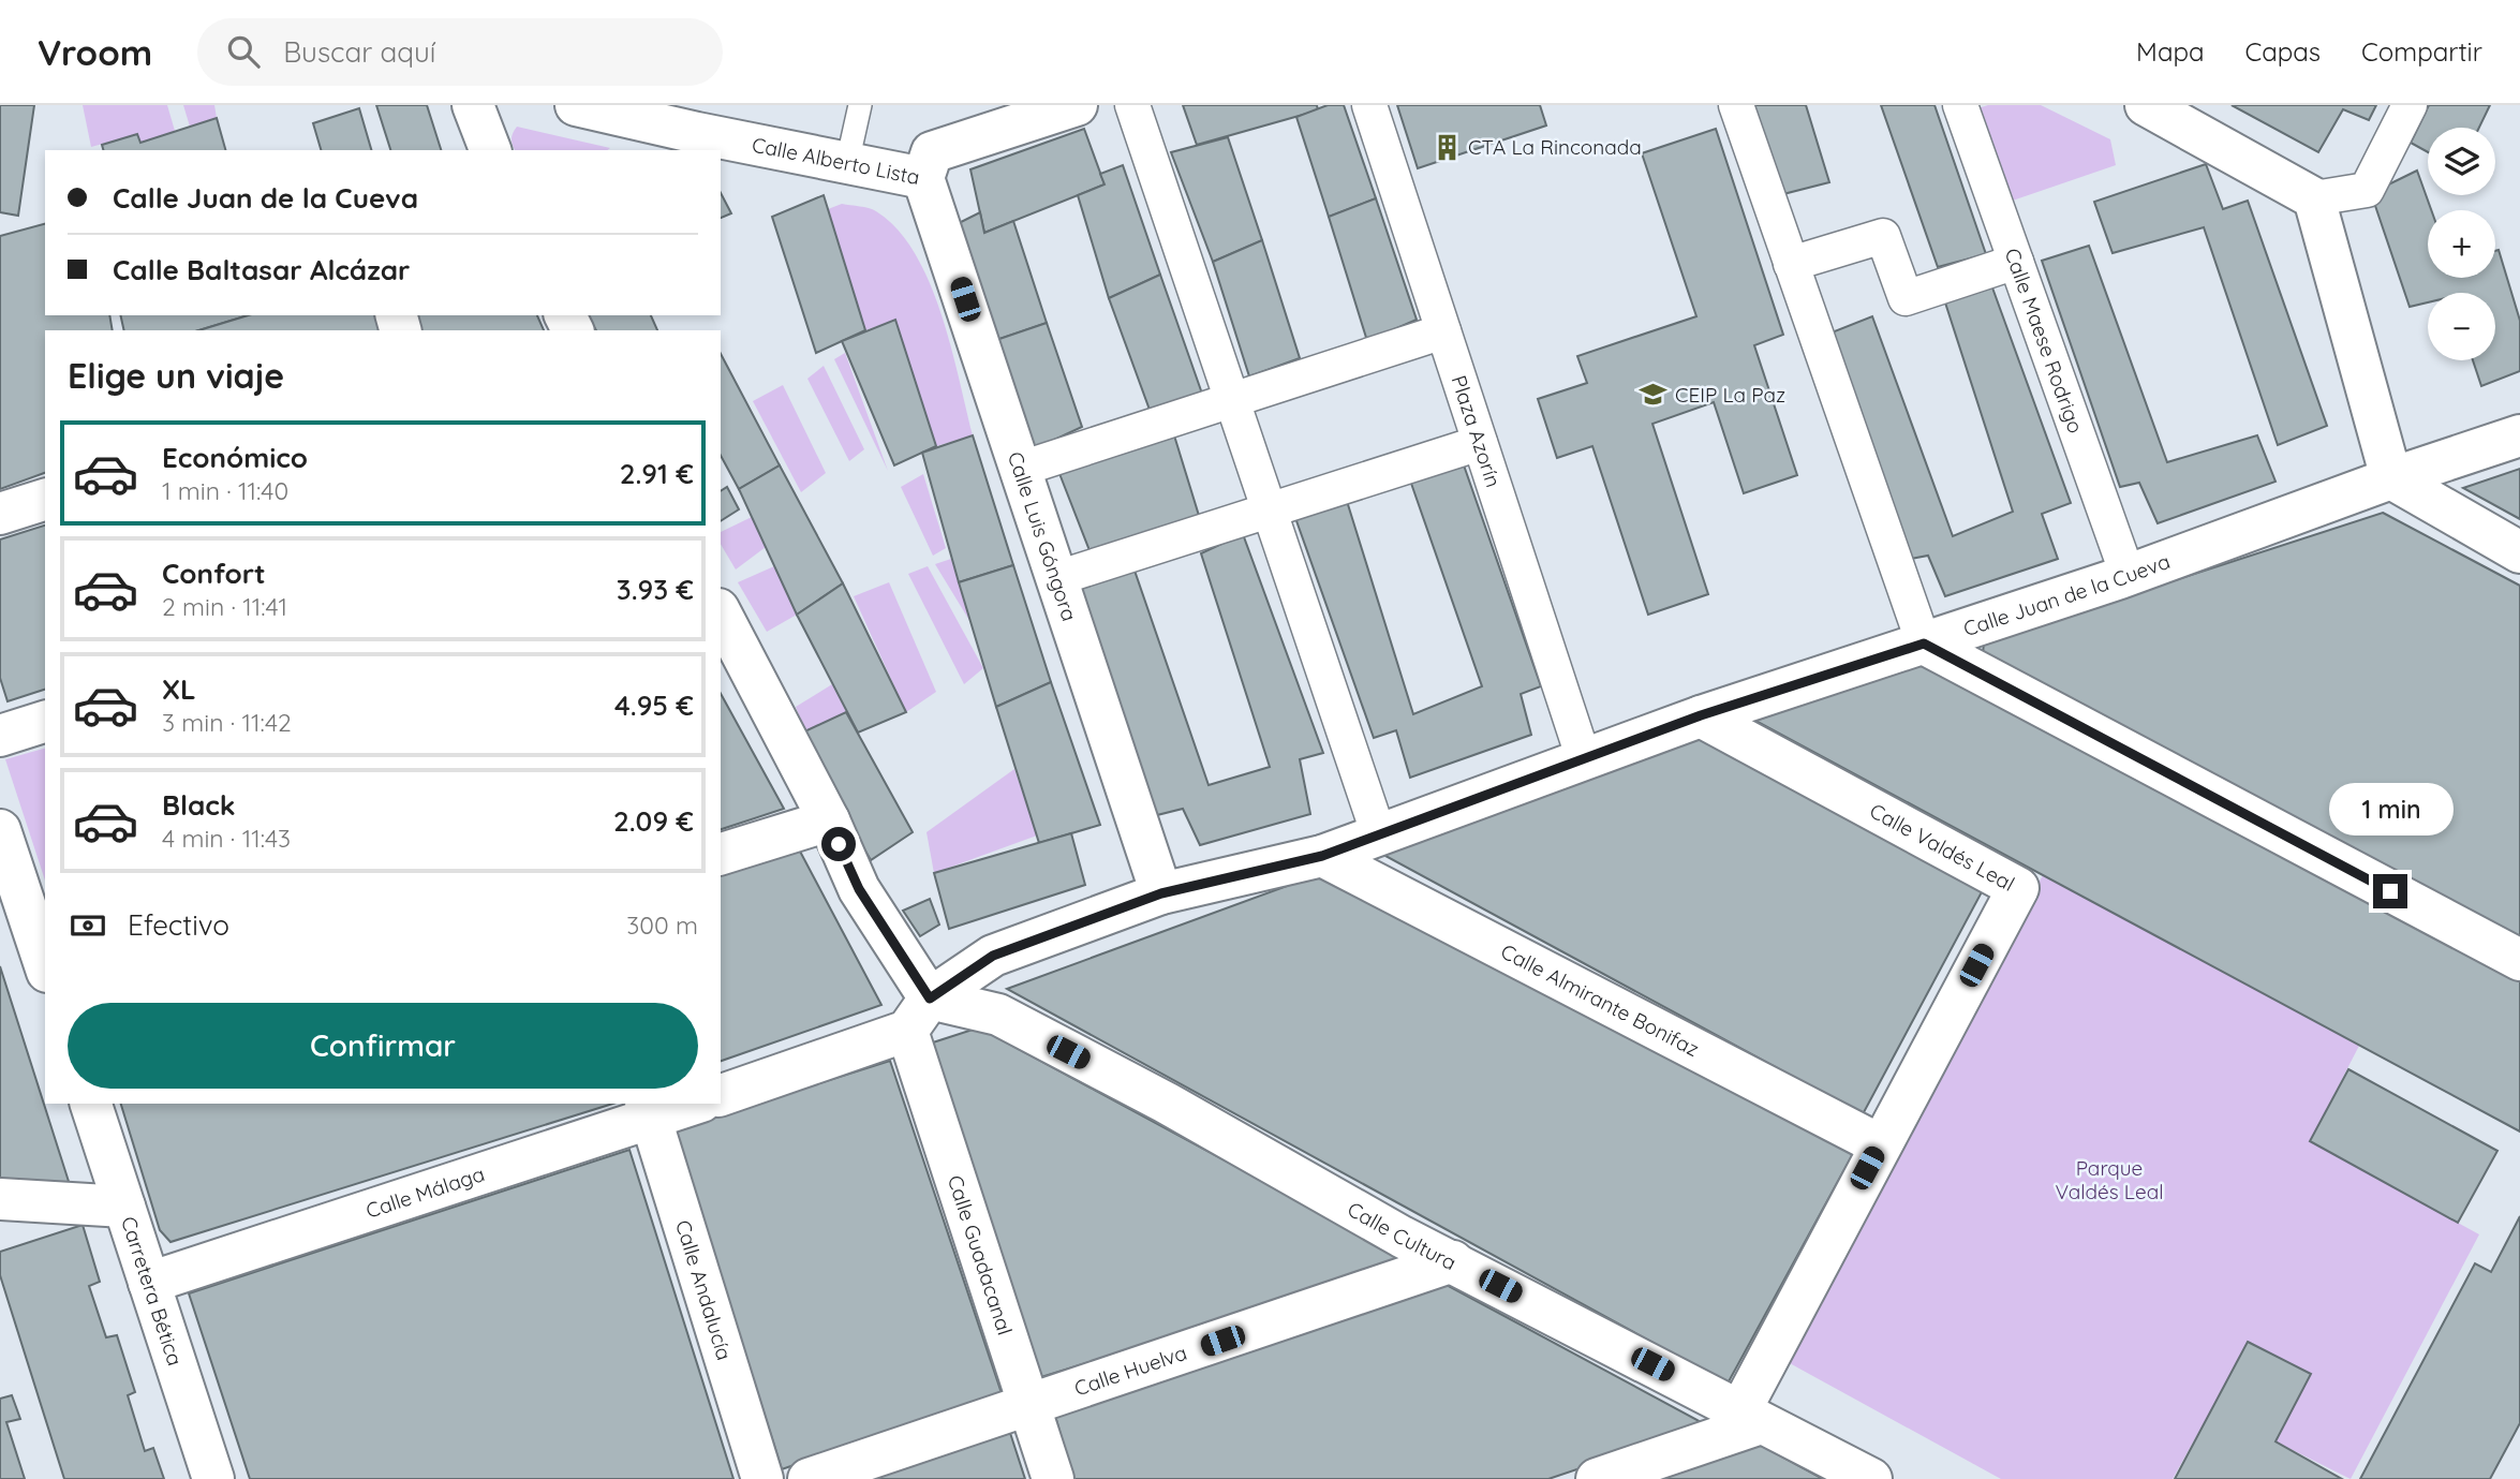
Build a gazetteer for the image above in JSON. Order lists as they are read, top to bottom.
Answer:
{
  "streets": {
    "street": [
      "Calle Alberto Lista",
      "Calle Maese Rodrigo",
      "Plaza Azorín",
      "Calle Luis Góngora",
      "Calle Juan de la Cueva",
      "Calle Valdés Leal",
      "Calle Almirante Bonifaz",
      "Calle Málaga",
      "Calle Cultura",
      "Calle Guadacanal",
      "Carretera Bética",
      "Calle Andalucía",
      "Calle Huelva"
    ]
  },
  "crossings": [
    ["Calle Alberto Lista", "Calle Luis Góngora"],
    ["Calle Maese Rodrigo", "Calle Juan de la Cueva"],
    ["Plaza Azorín", "Calle Juan de la Cueva"],
    ["Calle Luis Góngora", "Calle Juan de la Cueva"],
    ["Calle Juan de la Cueva", "Calle Valdés Leal"],
    ["Calle Juan de la Cueva", "Calle Almirante Bonifaz"],
    ["Calle Juan de la Cueva", "Calle Cultura"],
    ["Calle Juan de la Cueva", "Calle Guadacanal"],
    ["Calle Valdés Leal", "Calle Almirante Bonifaz"],
    ["Calle Valdés Leal", "Calle Cultura"],
    ["Calle Málaga", "Carretera Bética"],
    ["Calle Málaga", "Calle Andalucía"],
    ["Calle Cultura", "Calle Guadacanal"],
    ["Calle Cultura", "Calle Huelva"],
    ["Calle Guadacanal", "Calle Huelva"]
  ],
  "parks": ["Parque Valdés Leal"],
  "places": {
    "building": ["CTA La Rinconada"],
    "school or university": ["CEIP La Paz"]
  },
  "page": {
    "header": "Vroom",
    "search": "Buscar aquí",
    "nav": ["Mapa", "Capas", "Compartir"],
    "map_buttons": ["+", "−"],
    "banner": ["Calle Juan de la Cueva", "Calle Baltasar Alcázar"],
    "heading": "Elige un viaje",
    "list": [
      {
        "name": "Económico",
        "note": "1 min · 11:40",
        "value": "2.91 €"
      },
      {
        "name": "Confort",
        "note": "2 min · 11:41",
        "value": "3.93 €"
      },
      {
        "name": "XL",
        "note": "3 min · 11:42",
        "value": "4.95 €"
      },
      {
        "name": "Black",
        "note": "4 min · 11:43",
        "value": "2.09 €"
      }
    ],
    "bubble": "1 min",
    "pay": ["Efectivo", "300 m"],
    "buttons": "Confirmar"
  }
}
